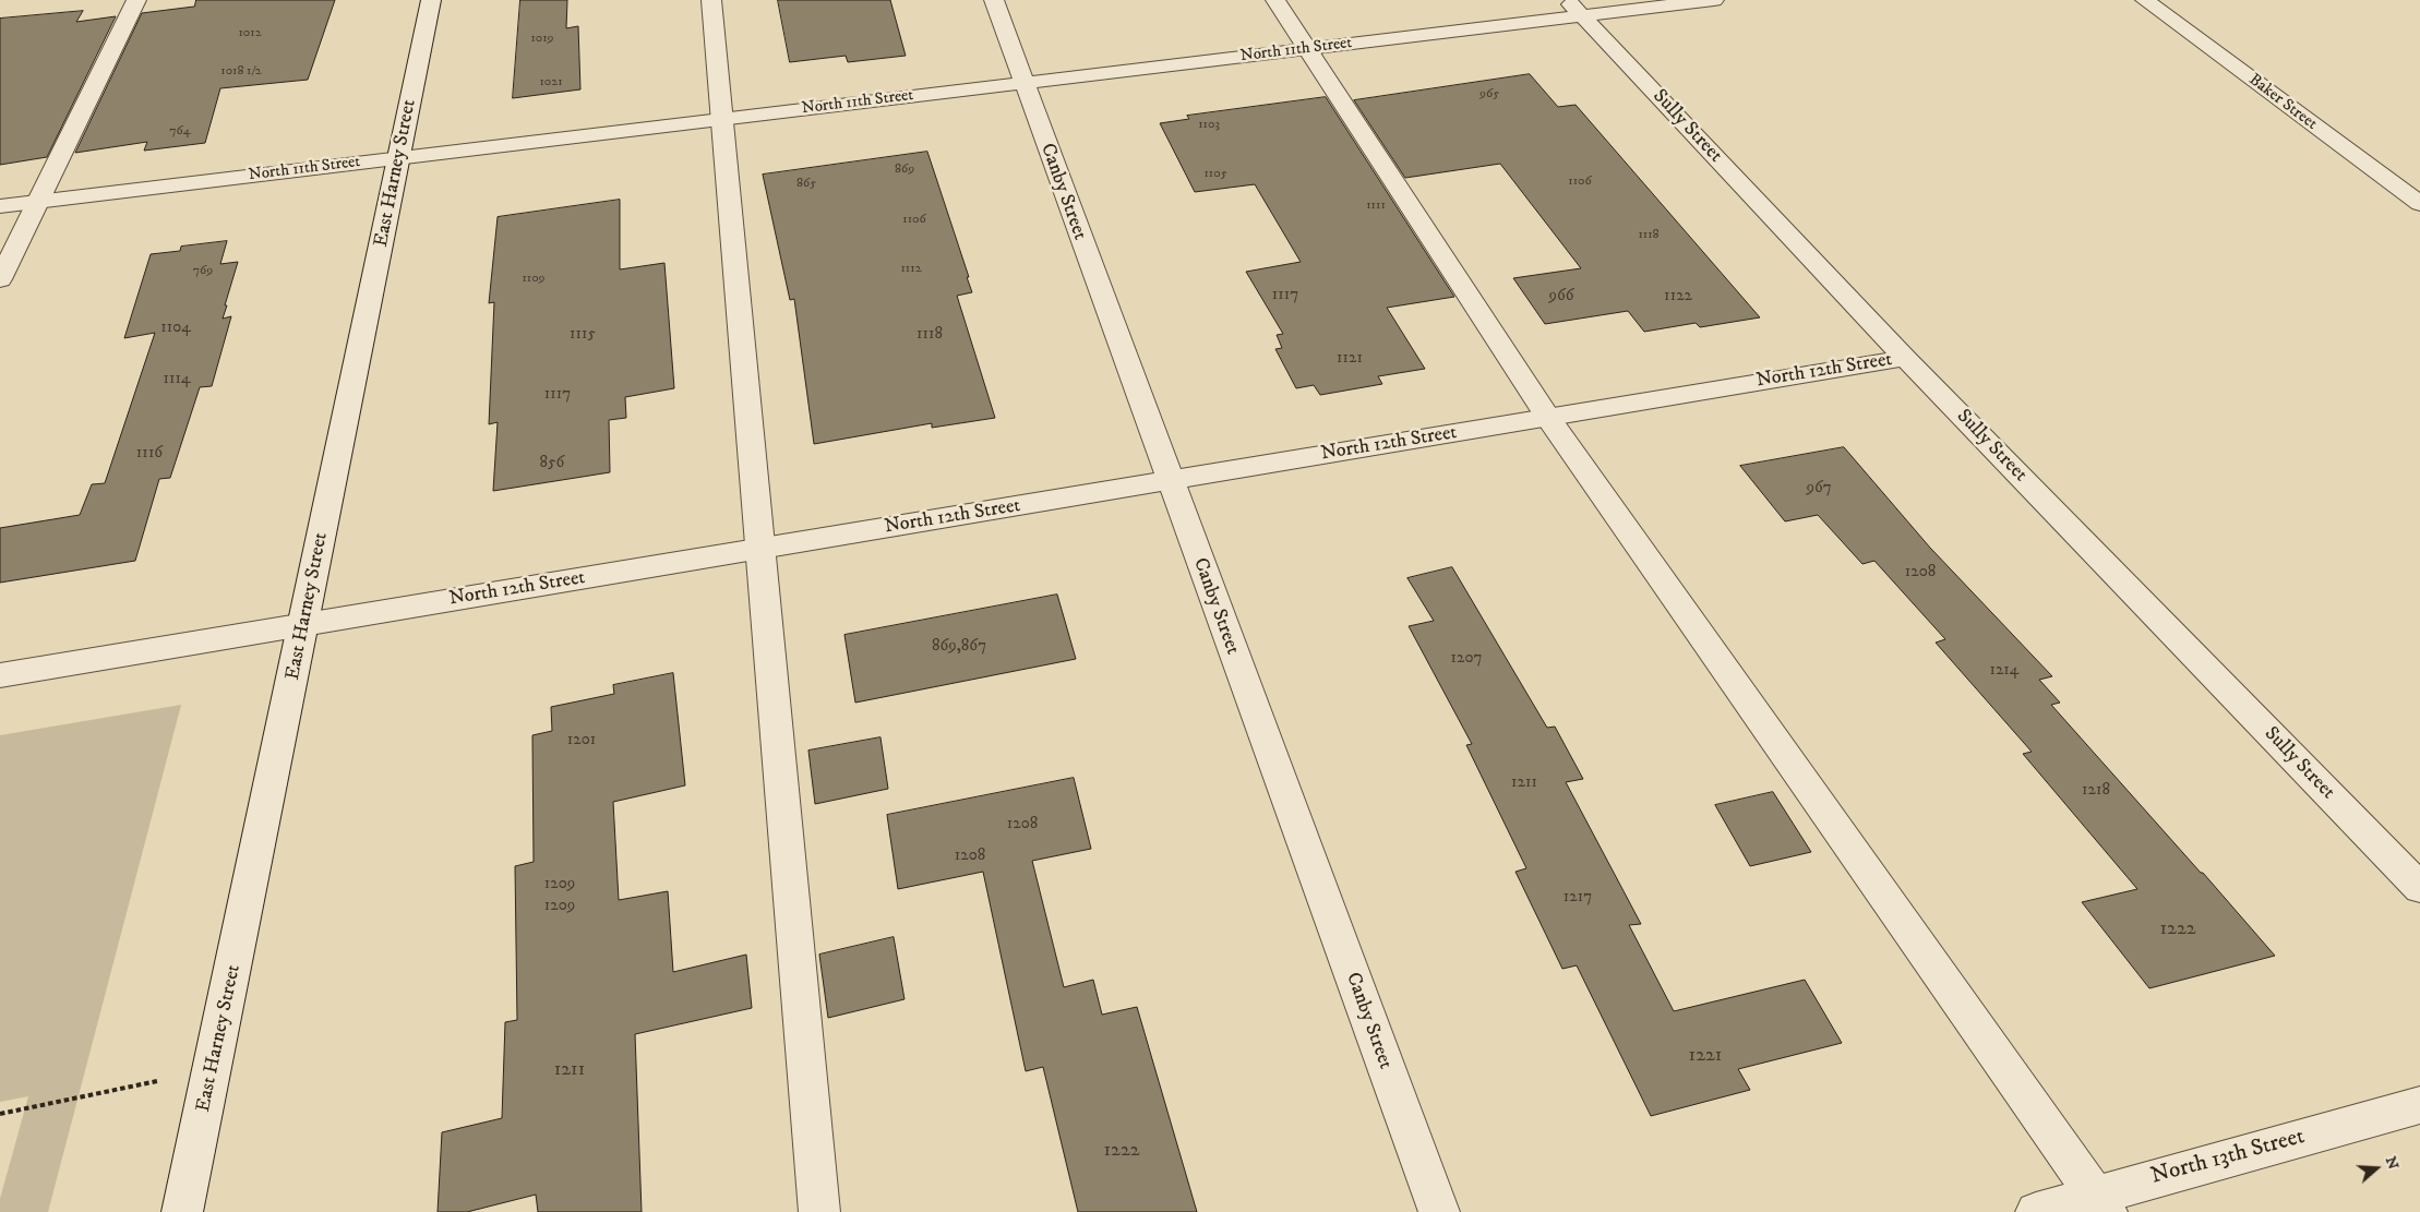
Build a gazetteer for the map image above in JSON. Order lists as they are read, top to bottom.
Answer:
{
  "streets": {
    "street": [
      "North 11th Street",
      "Baker Street",
      "Sully Street",
      "East Harney Street",
      "Canby Street",
      "North 12th Street",
      "North 13th Street"
    ]
  },
  "crossings": [
    ["North 11th Street", "Sully Street"],
    ["North 11th Street", "East Harney Street"],
    ["North 11th Street", "Canby Street"],
    ["Sully Street", "North 12th Street"],
    ["East Harney Street", "North 12th Street"],
    ["Canby Street", "North 12th Street"]
  ],
  "house_numbers": [
    "1012",
    "1019",
    "1018 1/2",
    "1021",
    "965",
    "1103",
    "764",
    "869",
    "1105",
    "1106",
    "865",
    "1111",
    "1106",
    "1118",
    "1112",
    "769",
    "1109",
    "1117",
    "966",
    "1122",
    "1104",
    "1115",
    "1118",
    "1121",
    "1114",
    "1117",
    "1116",
    "856",
    "967",
    "1208",
    "869,867",
    "1207",
    "1214",
    "1201",
    "1211",
    "1218",
    "1208",
    "1208",
    "1209",
    "1217",
    "1209",
    "1222",
    "1221",
    "1211",
    "1222"
  ],
  "north": "right"
}
